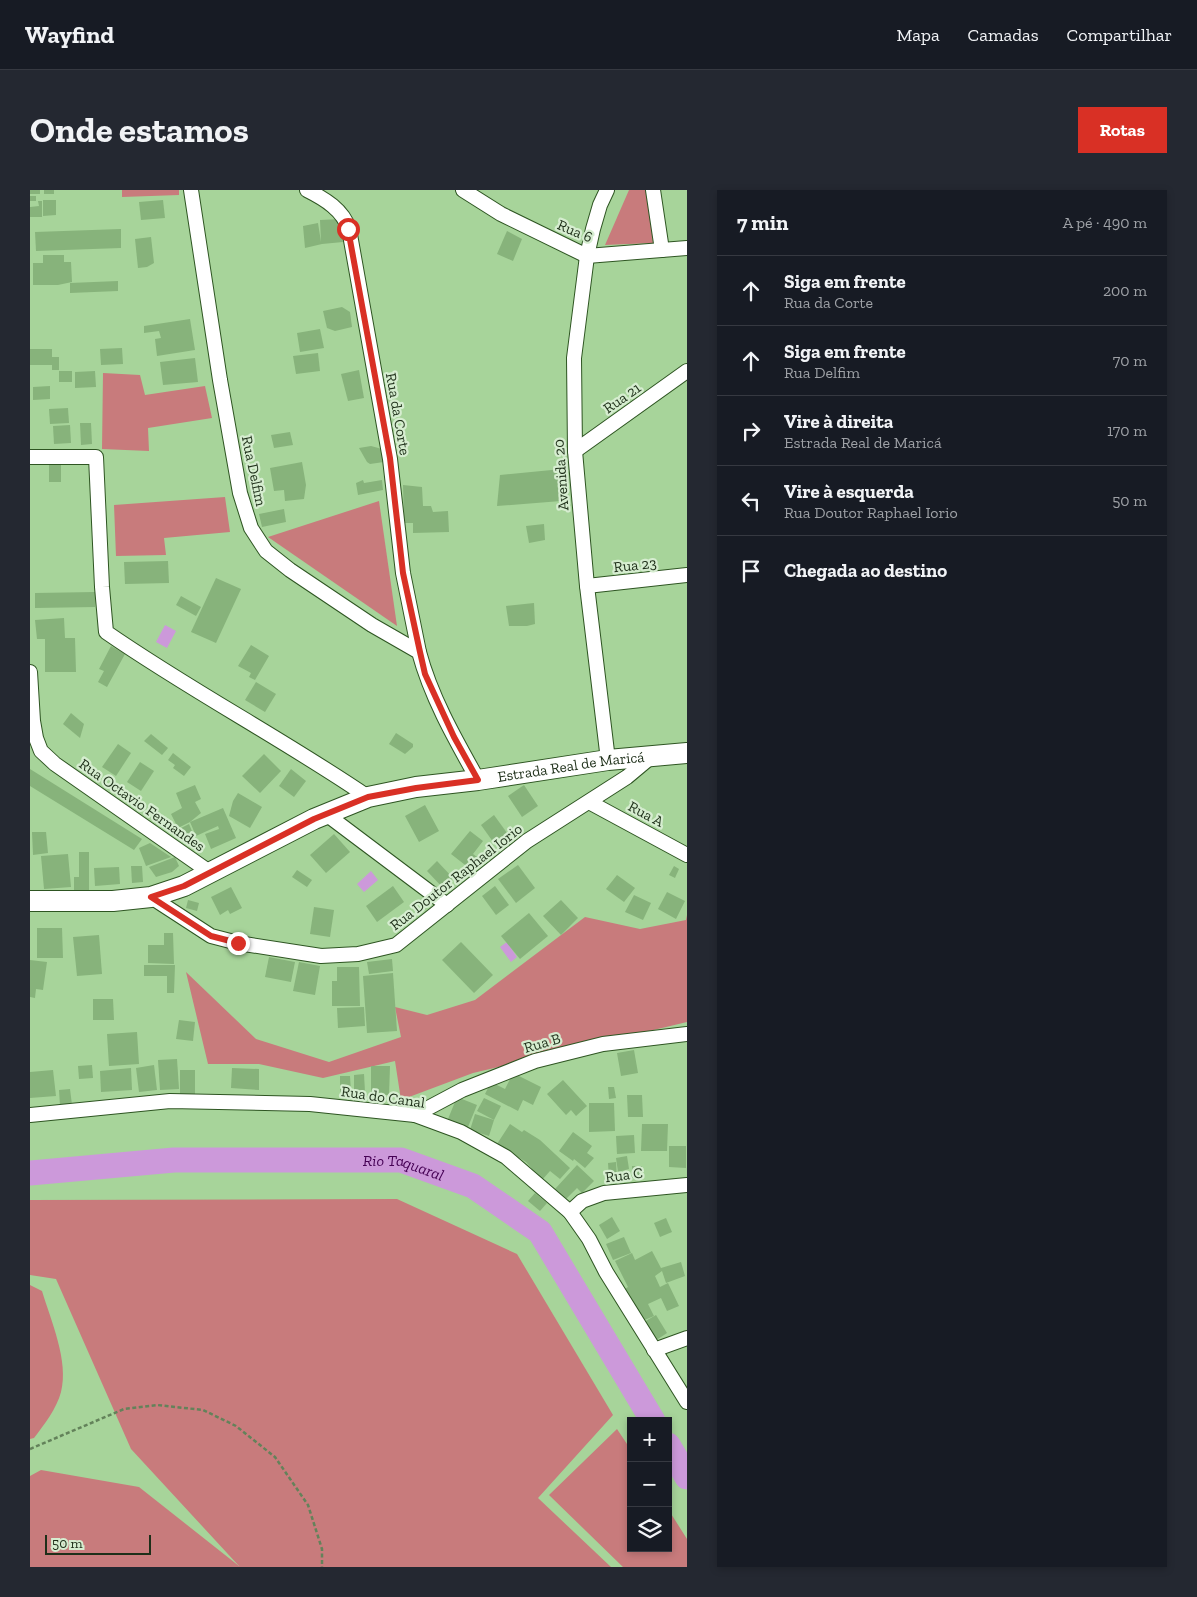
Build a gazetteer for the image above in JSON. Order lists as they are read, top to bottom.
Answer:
{
  "streets": {
    "main road": ["Estrada Real de Maricá"],
    "street": [
      "Rua 6",
      "Rua 21",
      "Rua da Corte",
      "Rua Delfim",
      "Avenida 20",
      "Rua 23",
      "Rua Octavio Fernandes",
      "Rua A",
      "Rua Doutor Raphael Iorio",
      "Rua B",
      "Rua do Canal",
      "Rua C"
    ]
  },
  "crossings": [
    ["Rua 6", "Avenida 20"],
    ["Rua 21", "Avenida 20"],
    ["Rua da Corte", "Rua Delfim"],
    ["Avenida 20", "Rua 23"],
    ["Avenida 20", "Estrada Real de Maricá"],
    ["Estrada Real de Maricá", "Rua Octavio Fernandes"],
    ["Estrada Real de Maricá", "Rua Doutor Raphael Iorio"],
    ["Rua A", "Rua Doutor Raphael Iorio"],
    ["Rua B", "Rua do Canal"],
    ["Rua do Canal", "Rua C"]
  ],
  "water": ["Rio Taquaral"],
  "scale_bar": "50 m",
  "page": {
    "header": "Wayfind",
    "nav": ["Mapa", "Camadas", "Compartilhar"],
    "buttons": "Rotas",
    "title": "Onde estamos",
    "heading": ["7 min", "A pé · 490 m"],
    "list": [
      ["Siga em frente", "Rua da Corte", "200 m"],
      ["Siga em frente", "Rua Delfim", "70 m"],
      ["Vire à direita", "Estrada Real de Maricá", "170 m"],
      ["Vire à esquerda", "Rua Doutor Raphael Iorio", "50 m"],
      "Chegada ao destino"
    ],
    "map_buttons": ["+", "−"],
    "scale": "50 m"
  }
}
